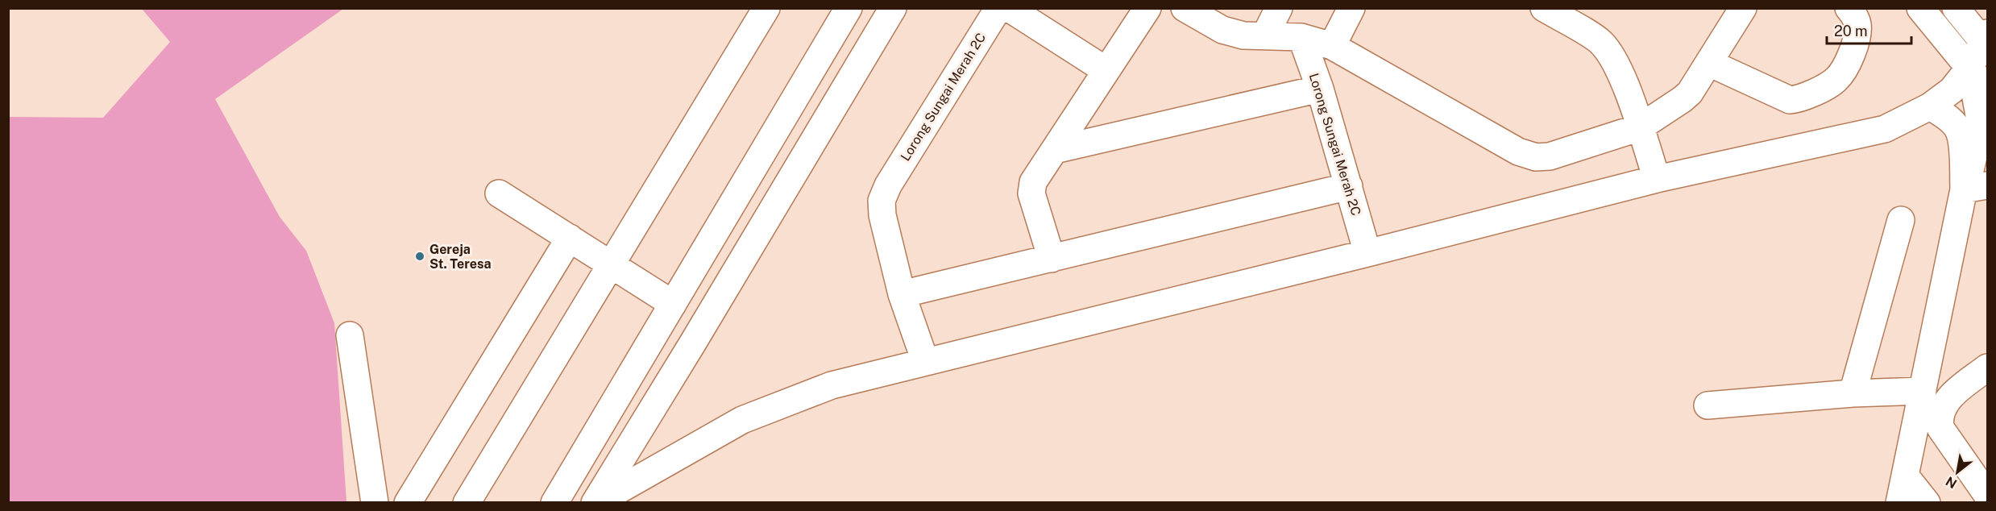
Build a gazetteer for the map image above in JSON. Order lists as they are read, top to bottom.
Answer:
{
  "streets": {
    "street": ["Lorong Sungai Merah 2C"]
  },
  "places": ["Gereja St. Teresa"],
  "scale_bar": "20 m",
  "north": "bottom left"
}
